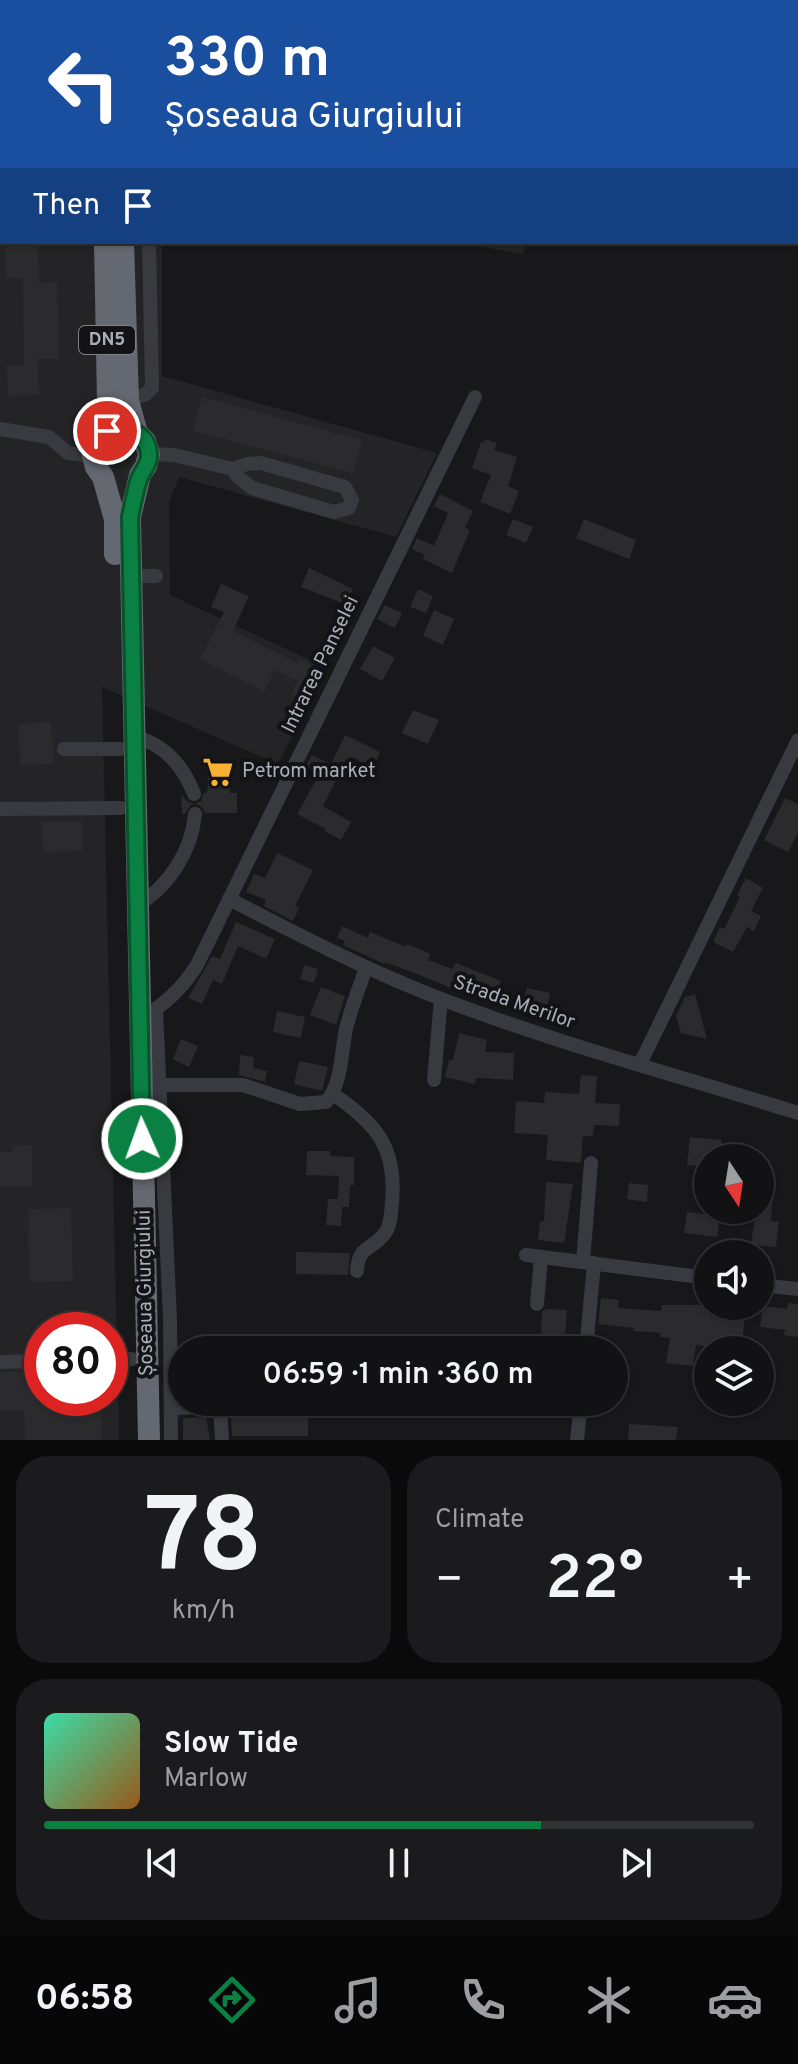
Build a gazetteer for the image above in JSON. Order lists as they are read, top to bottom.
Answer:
{
  "streets": {
    "highway": ["DN5", "Șoseaua Giurgiului"],
    "street": ["Intrarea Panselei", "Strada Merilor"]
  },
  "crossings": [
    ["DN5", "Șoseaua Giurgiului"],
    ["Intrarea Panselei", "Strada Merilor"],
    ["Intrarea Panselei", "Șoseaua Giurgiului"]
  ],
  "places": {
    "supermarket": ["Petrom market"]
  },
  "north": "bottom",
  "page": {
    "turn": ["330 m", "Șoseaua Giurgiului"],
    "then": "Then",
    "limit": "80",
    "trip": "06:59 · 1 min · 360 m",
    "tile": [
      ["78", "km/h"],
      "Climate"
    ],
    "heat": ["−", "22°", "+"],
    "song": ["Slow Tide", "Marlow"],
    "tabs": "06:58"
  }
}
